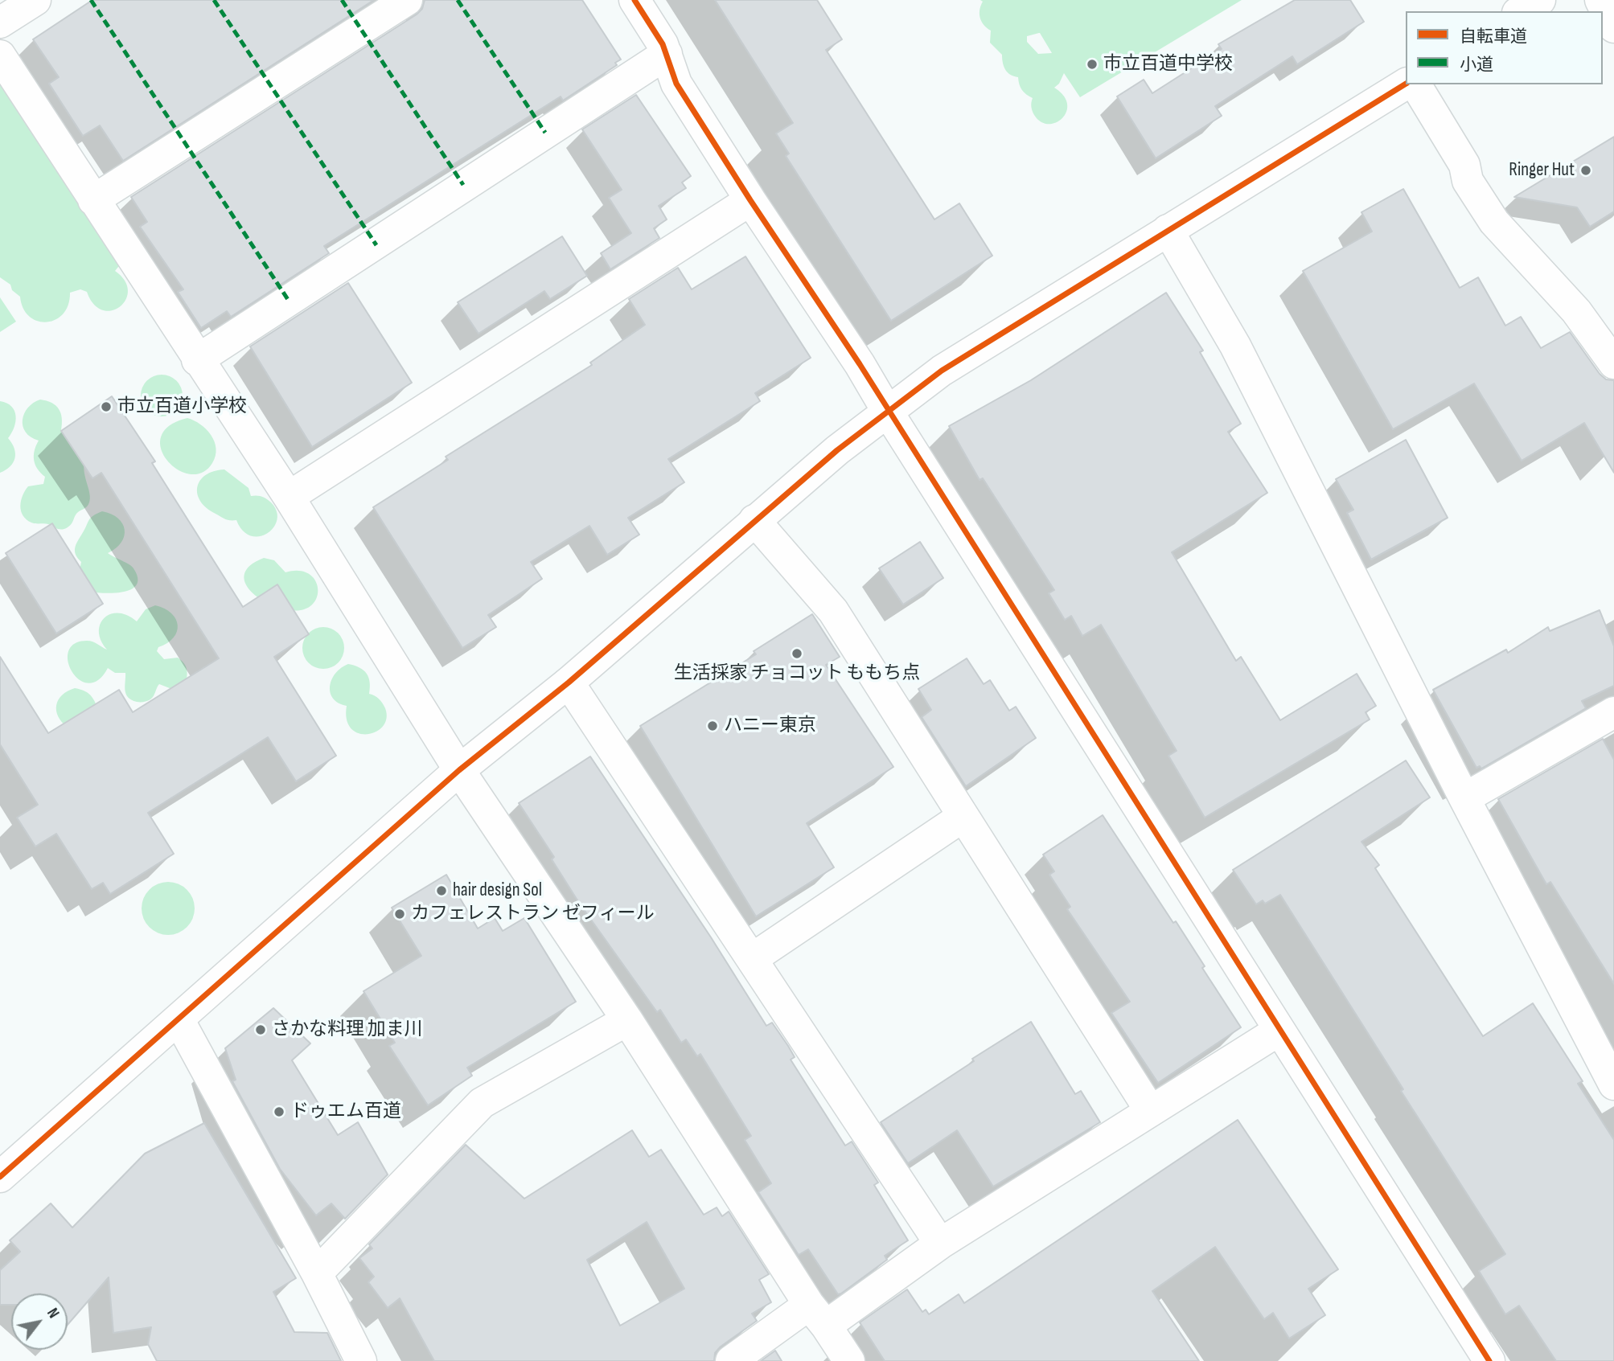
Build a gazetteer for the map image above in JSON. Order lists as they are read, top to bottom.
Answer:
{
  "places": [
    "市立百道中学校",
    "Ringer Hut",
    "市立百道小学校",
    "生活採家 チョコット ももち点",
    "ハニー東京",
    "hair design Sol",
    "カフェレストラン ゼフィール",
    "さかな料理 加ま川",
    "ドゥエム百道"
  ],
  "legend": ["自転車道", "小道"],
  "north": "top right"
}
